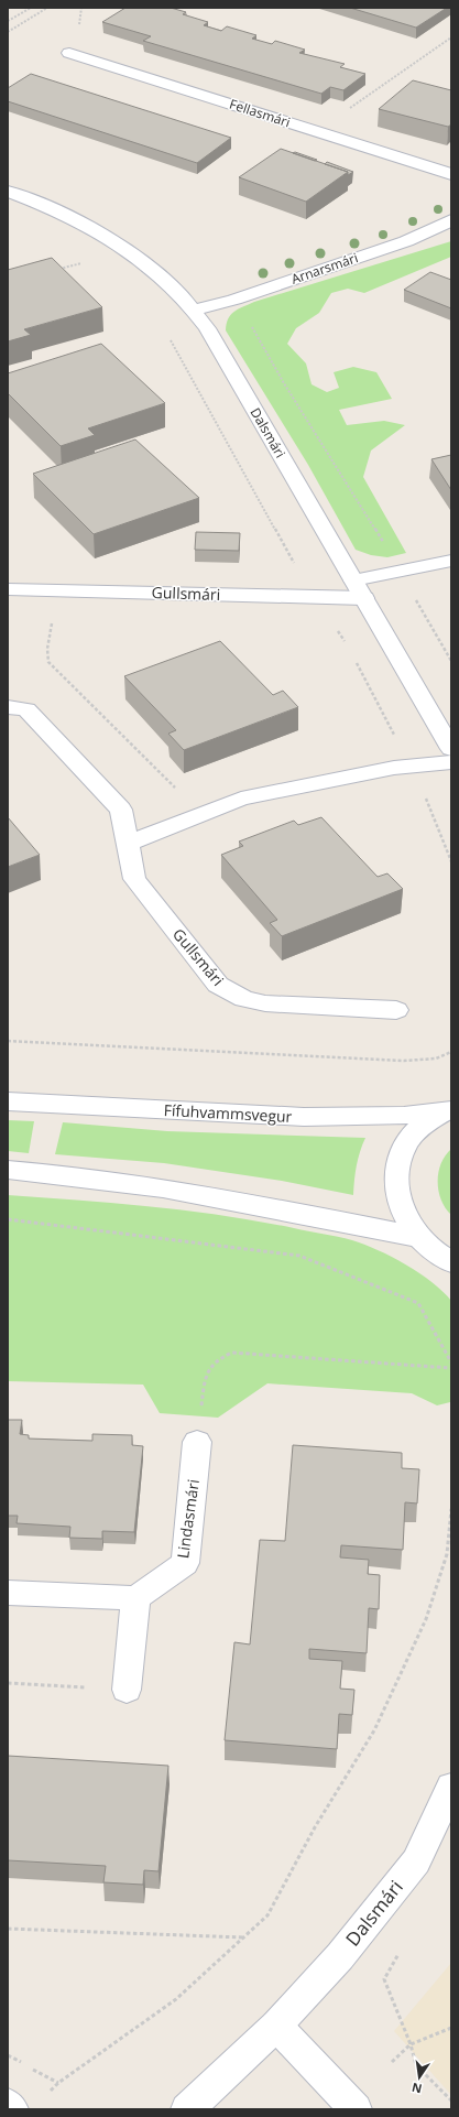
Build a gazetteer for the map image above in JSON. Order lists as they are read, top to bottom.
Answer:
{
  "streets": {
    "street": [
      "Fellasmári",
      "Arnarsmári",
      "Dalsmári",
      "Gullsmári",
      "Fífuhvammsvegur",
      "Lindasmári"
    ]
  },
  "crossings": [
    ["Arnarsmári", "Dalsmári"],
    ["Dalsmári", "Gullsmári"]
  ],
  "north": "bottom"
}
